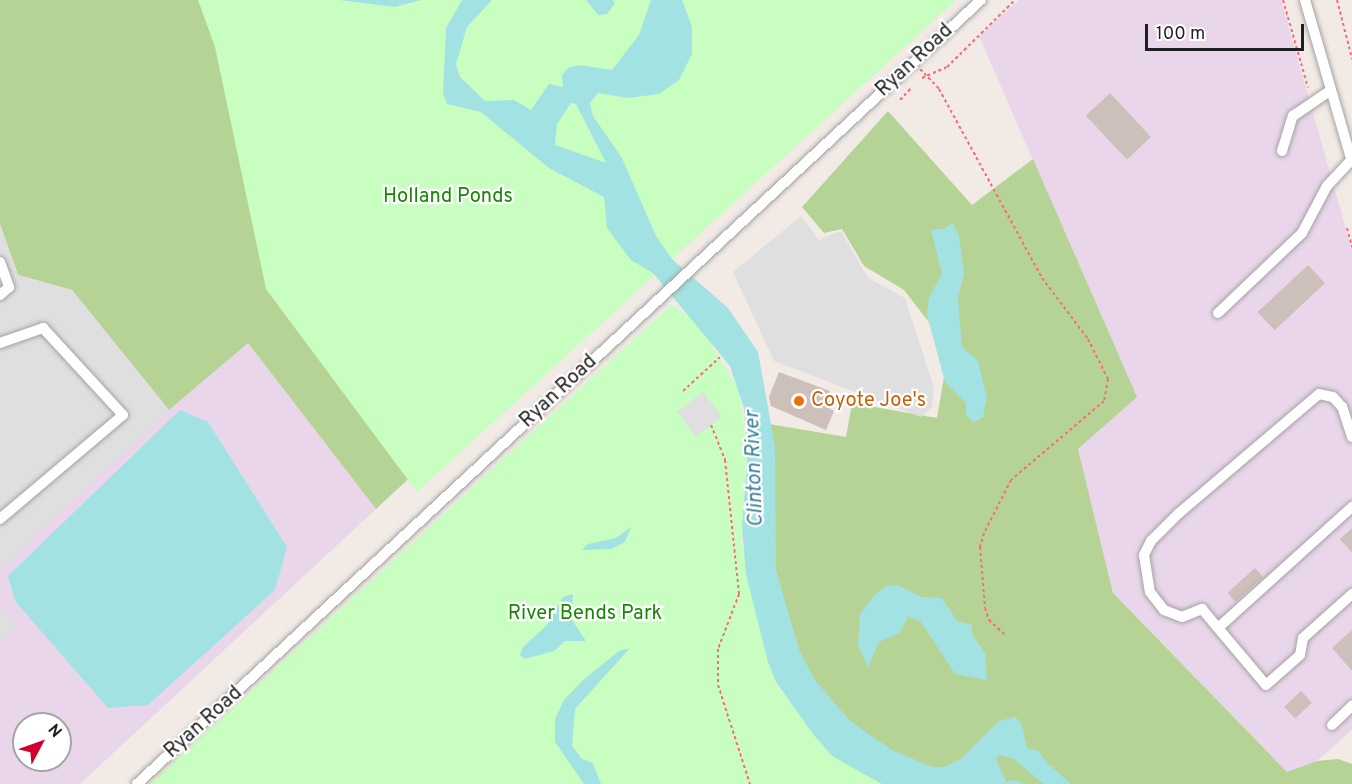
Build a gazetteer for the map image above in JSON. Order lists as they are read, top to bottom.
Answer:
{
  "streets": {
    "street": ["Ryan Road"]
  },
  "water": ["Clinton River"],
  "parks": ["Holland Ponds", "River Bends Park"],
  "places": ["Coyote Joe's"],
  "scale_bar": "100 m",
  "north": "top right"
}
